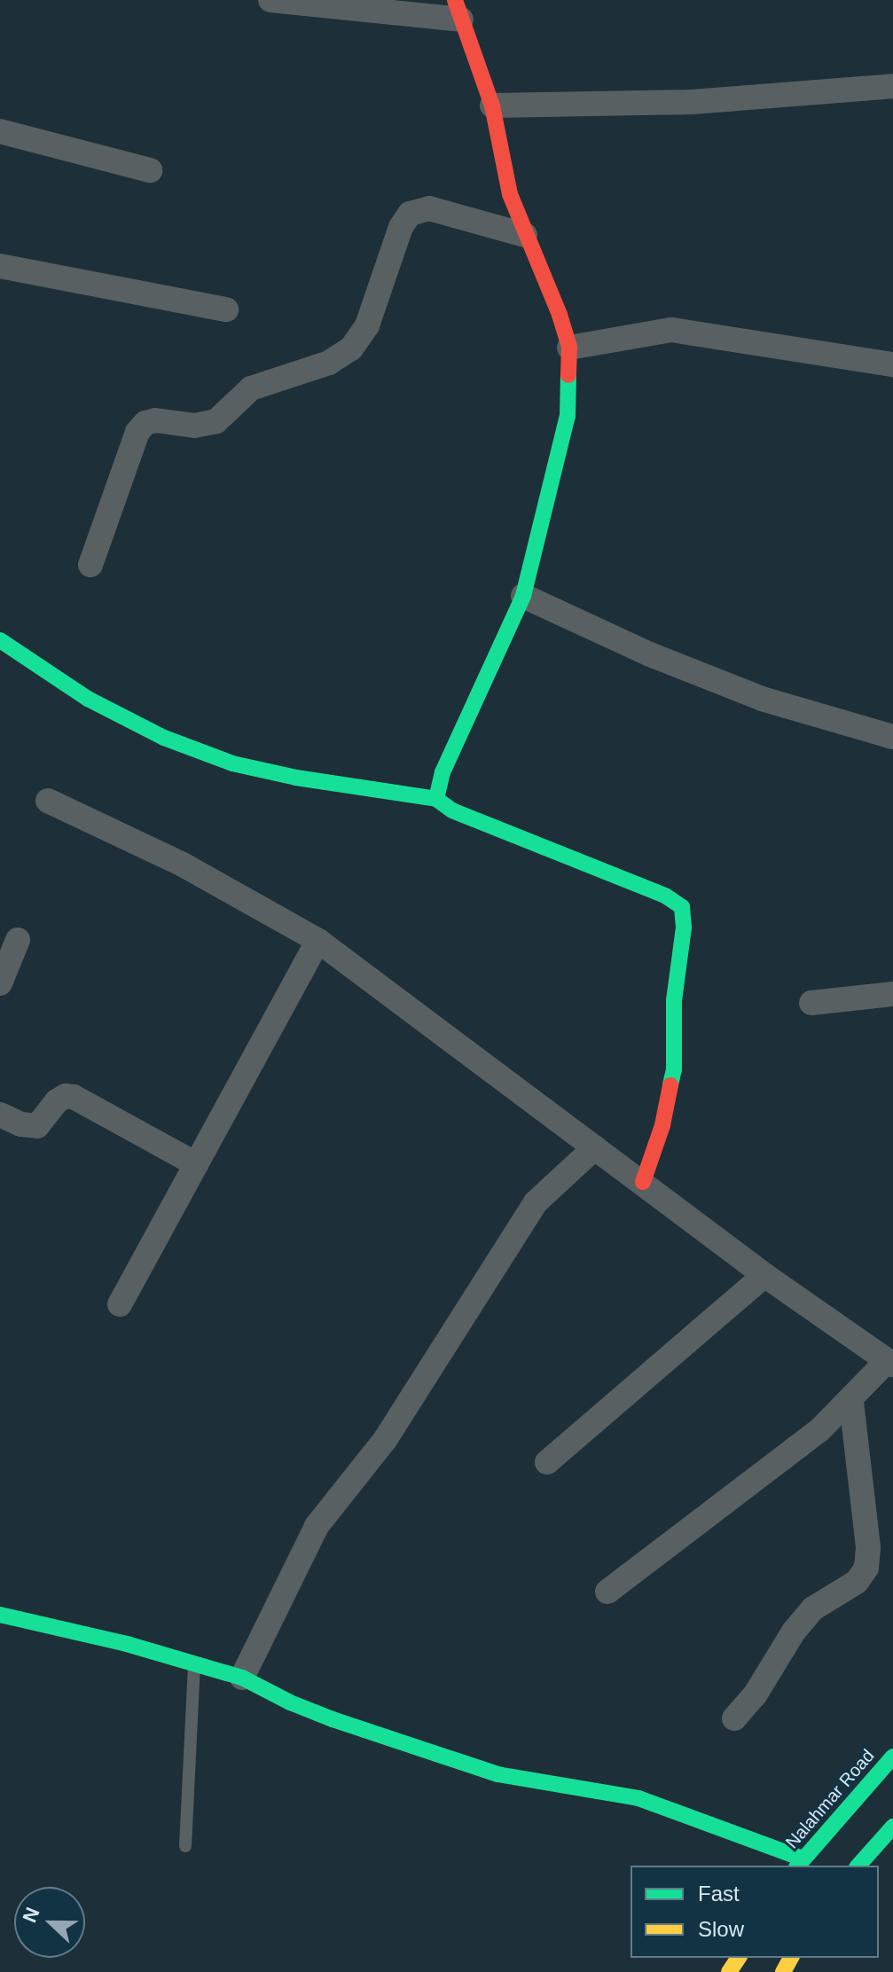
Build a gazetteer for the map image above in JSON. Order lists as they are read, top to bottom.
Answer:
{
  "streets": {
    "street": ["Nalahmar Road"]
  },
  "legend": ["Fast", "Slow"],
  "north": "left"
}
